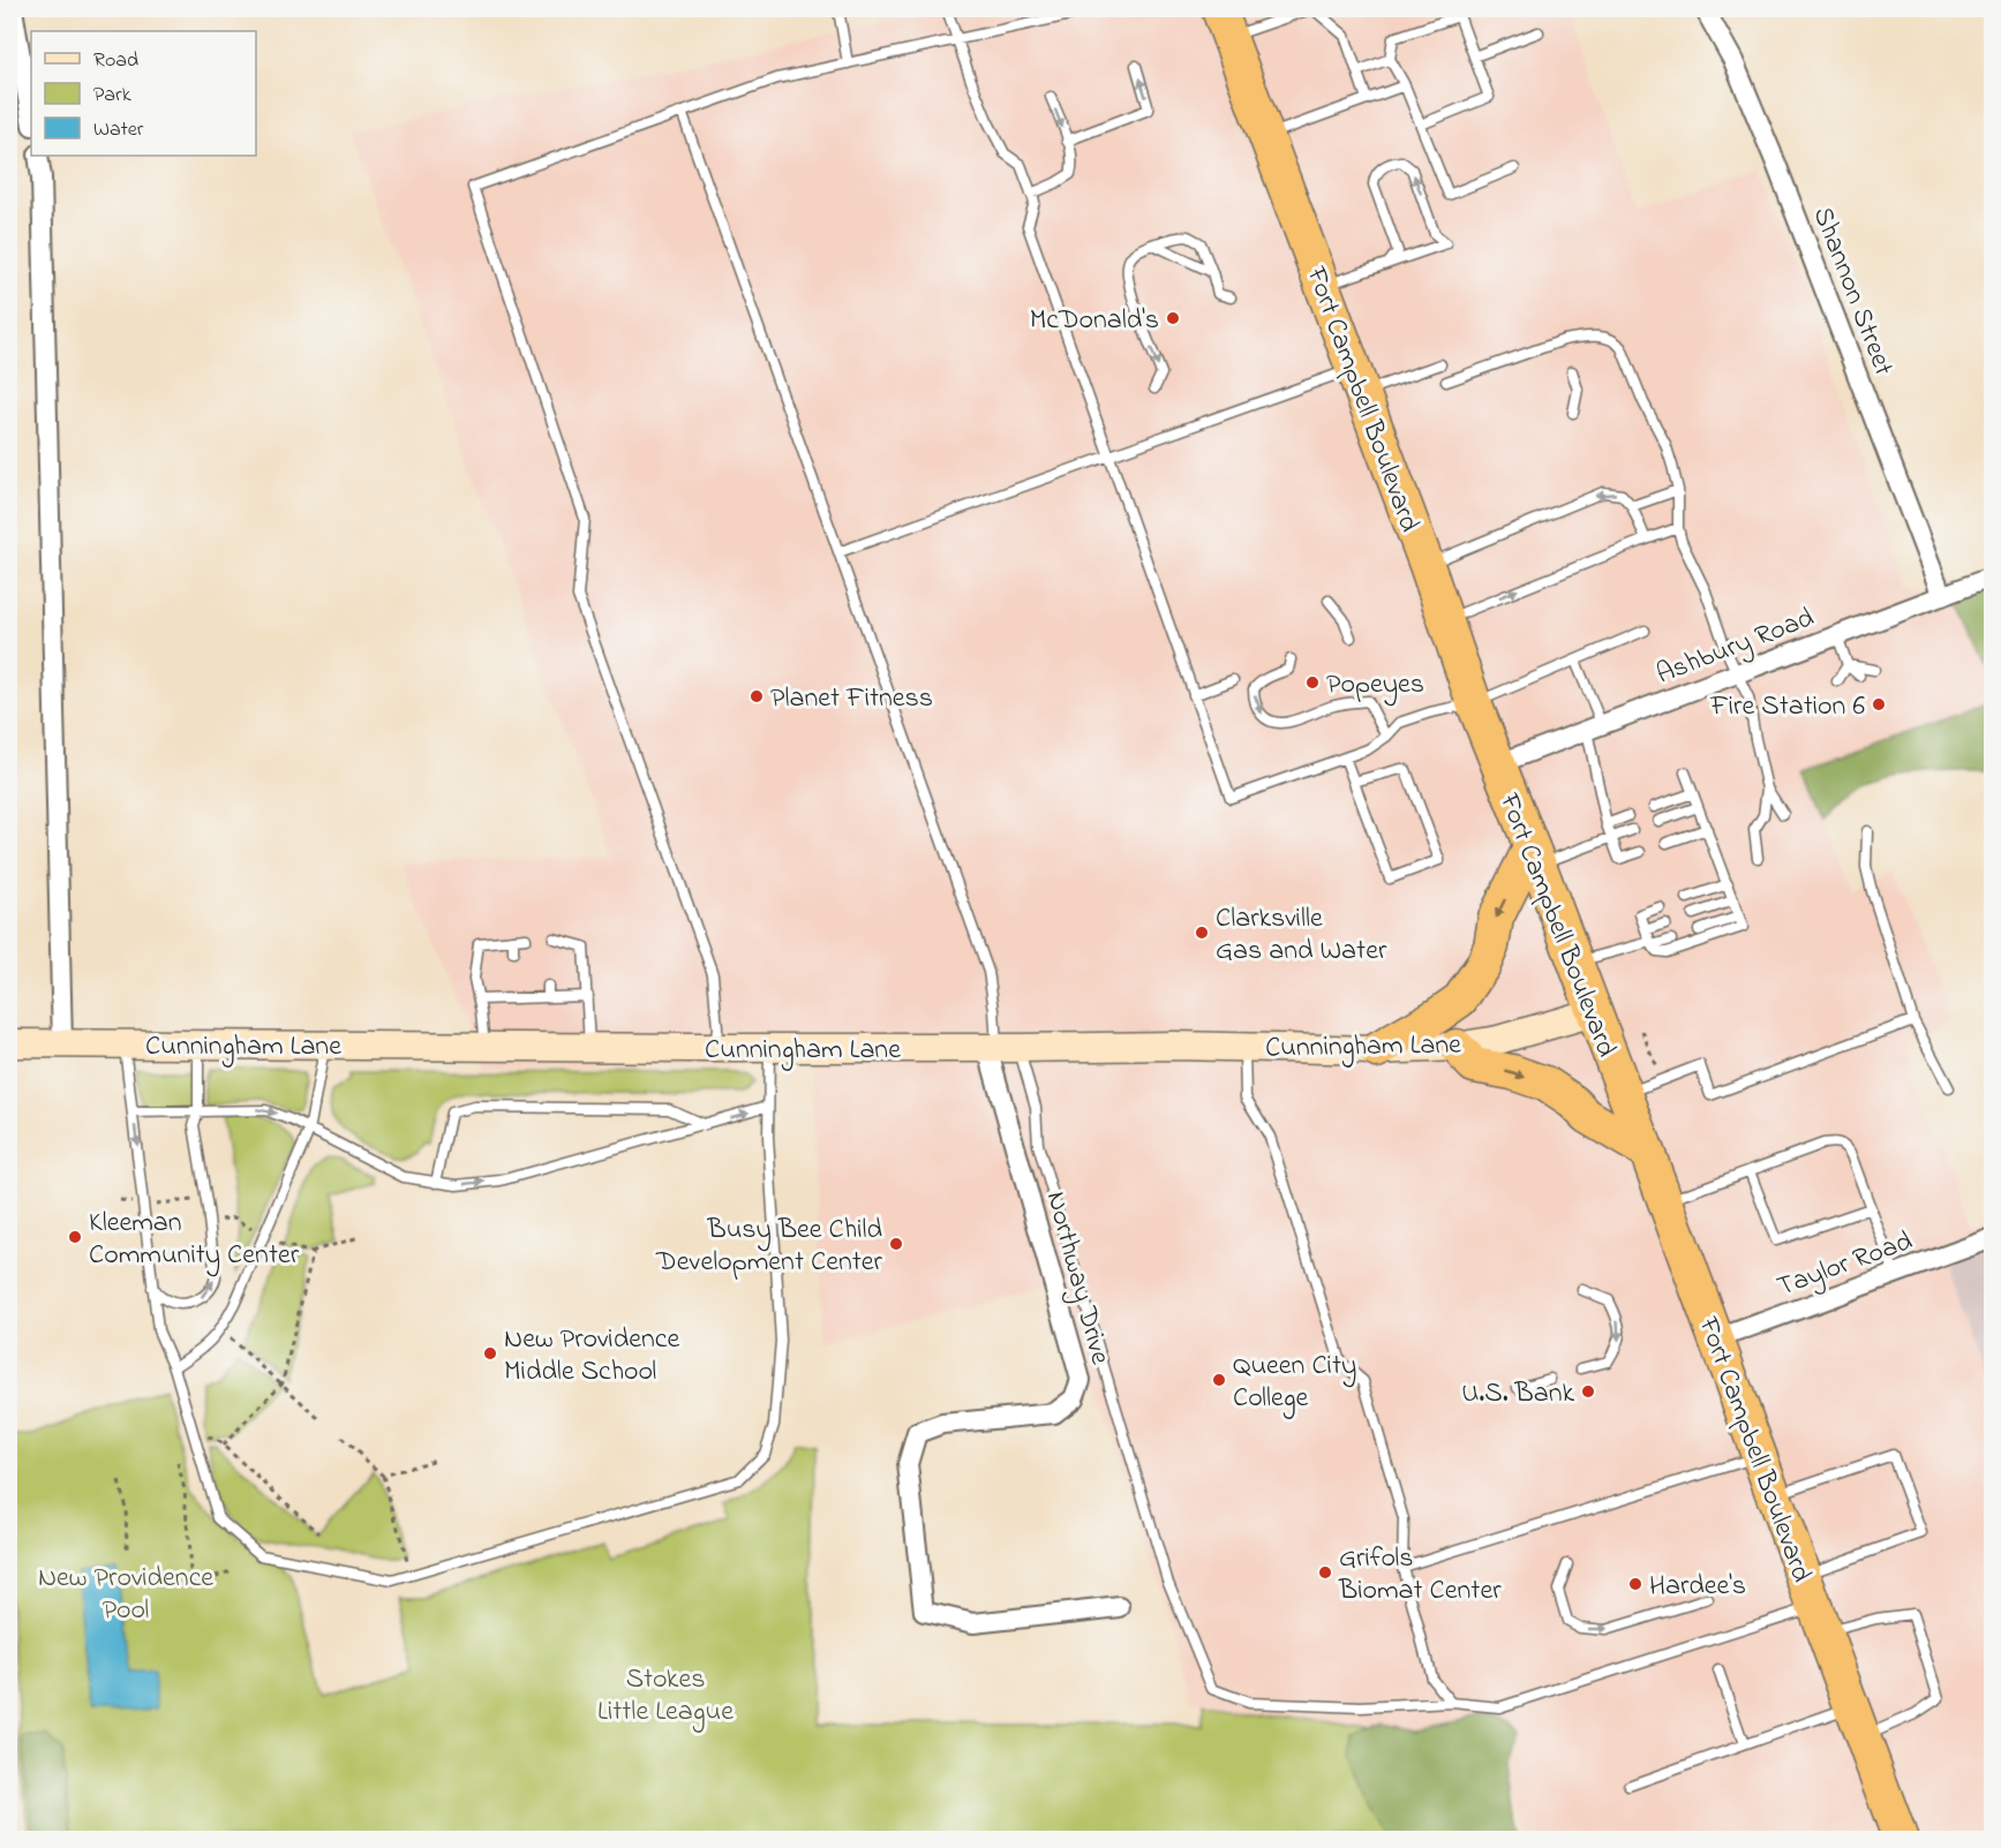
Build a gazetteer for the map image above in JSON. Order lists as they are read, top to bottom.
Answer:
{
  "streets": {
    "highway": ["Fort Campbell Boulevard"],
    "street": [
      "Shannon Street",
      "Ashbury Road",
      "Cunningham Lane",
      "Taylor Road",
      "Northway Drive"
    ]
  },
  "crossings": [
    ["Shannon Street", "Ashbury Road"],
    ["Fort Campbell Boulevard", "Ashbury Road"],
    ["Fort Campbell Boulevard", "Cunningham Lane"],
    ["Fort Campbell Boulevard", "Taylor Road"],
    ["Cunningham Lane", "Northway Drive"]
  ],
  "parks": ["New Providence Pool", "Stokes Little League"],
  "places": [
    "McDonald's",
    "Popeyes",
    "Planet Fitness",
    "Fire Station 6",
    "Clarksville Gas and Water",
    "Kleeman Community Center",
    "Busy Bee Child Development Center",
    "New Providence Middle School",
    "Queen City College",
    "U.S. Bank",
    "Grifols Biomat Center",
    "Hardee's"
  ],
  "legend": ["Road", "Park", "Water"]
}
